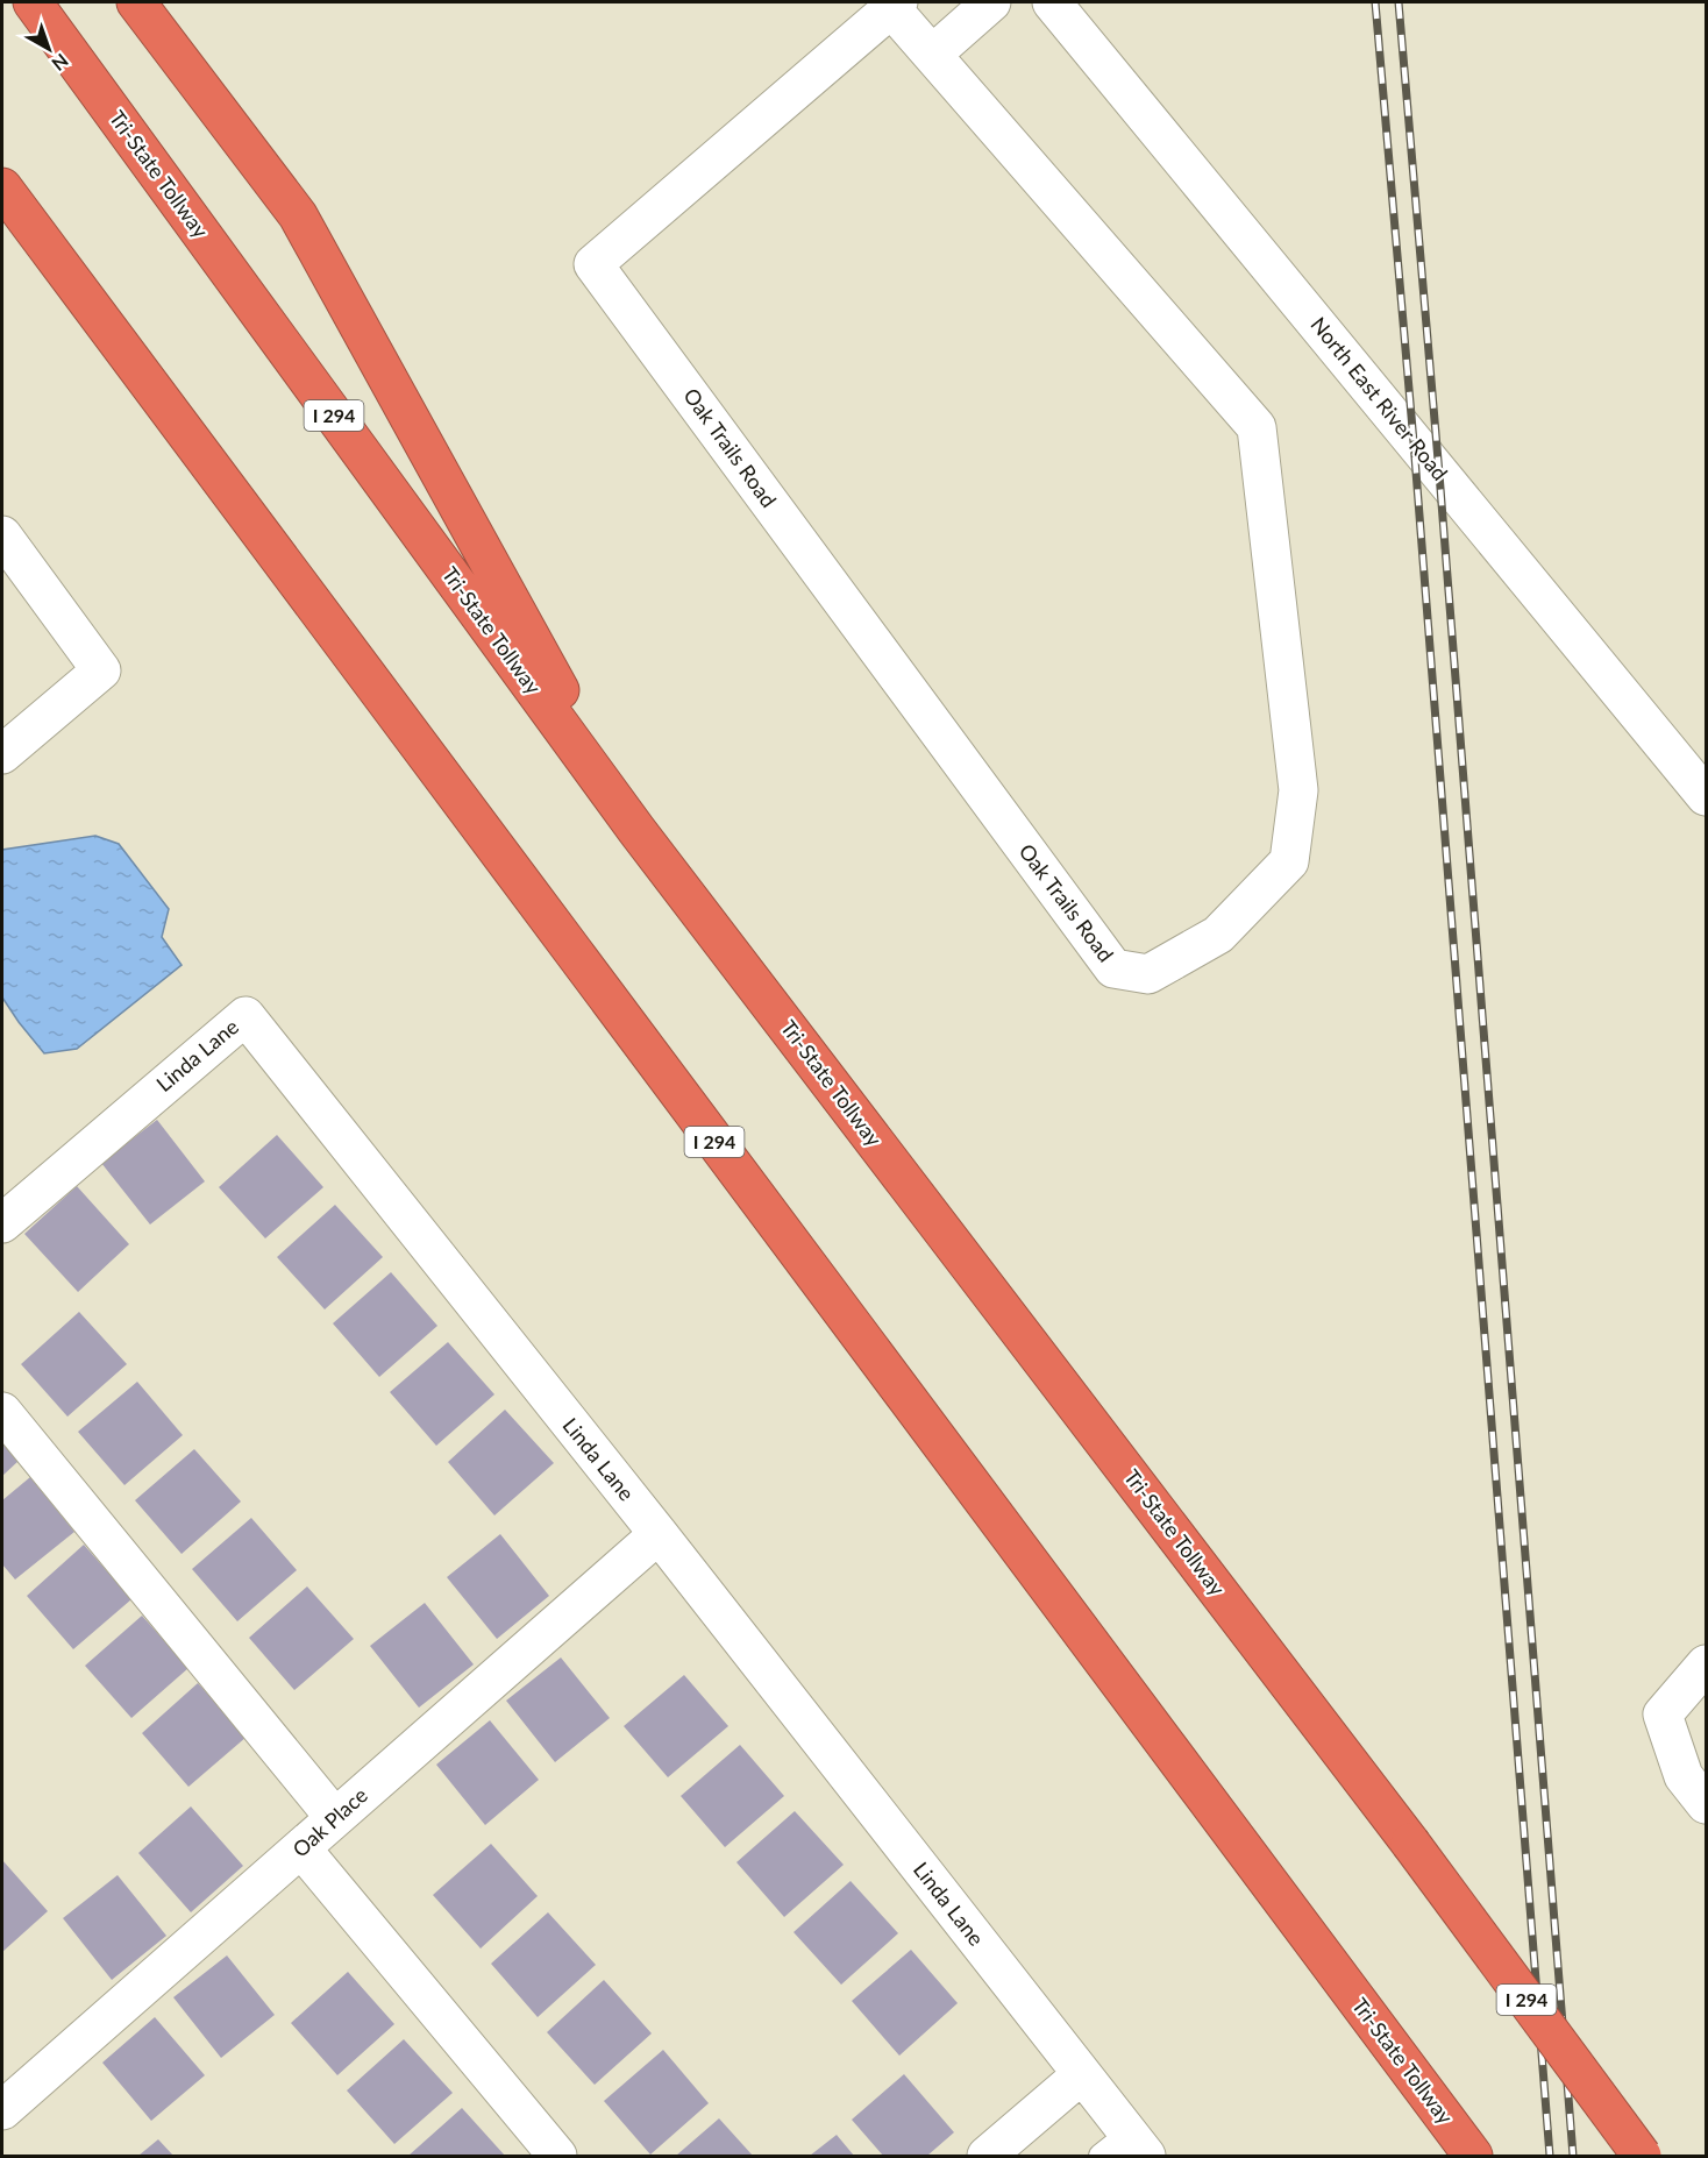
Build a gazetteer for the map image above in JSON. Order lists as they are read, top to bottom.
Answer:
{
  "streets": {
    "highway": ["Tri-State Tollway", "I 294"],
    "street": [
      "North East River Road",
      "Oak Trails Road",
      "Linda Lane",
      "Oak Place"
    ]
  },
  "crossings": [
    ["Linda Lane", "Oak Place"]
  ],
  "north": "bottom right"
}
